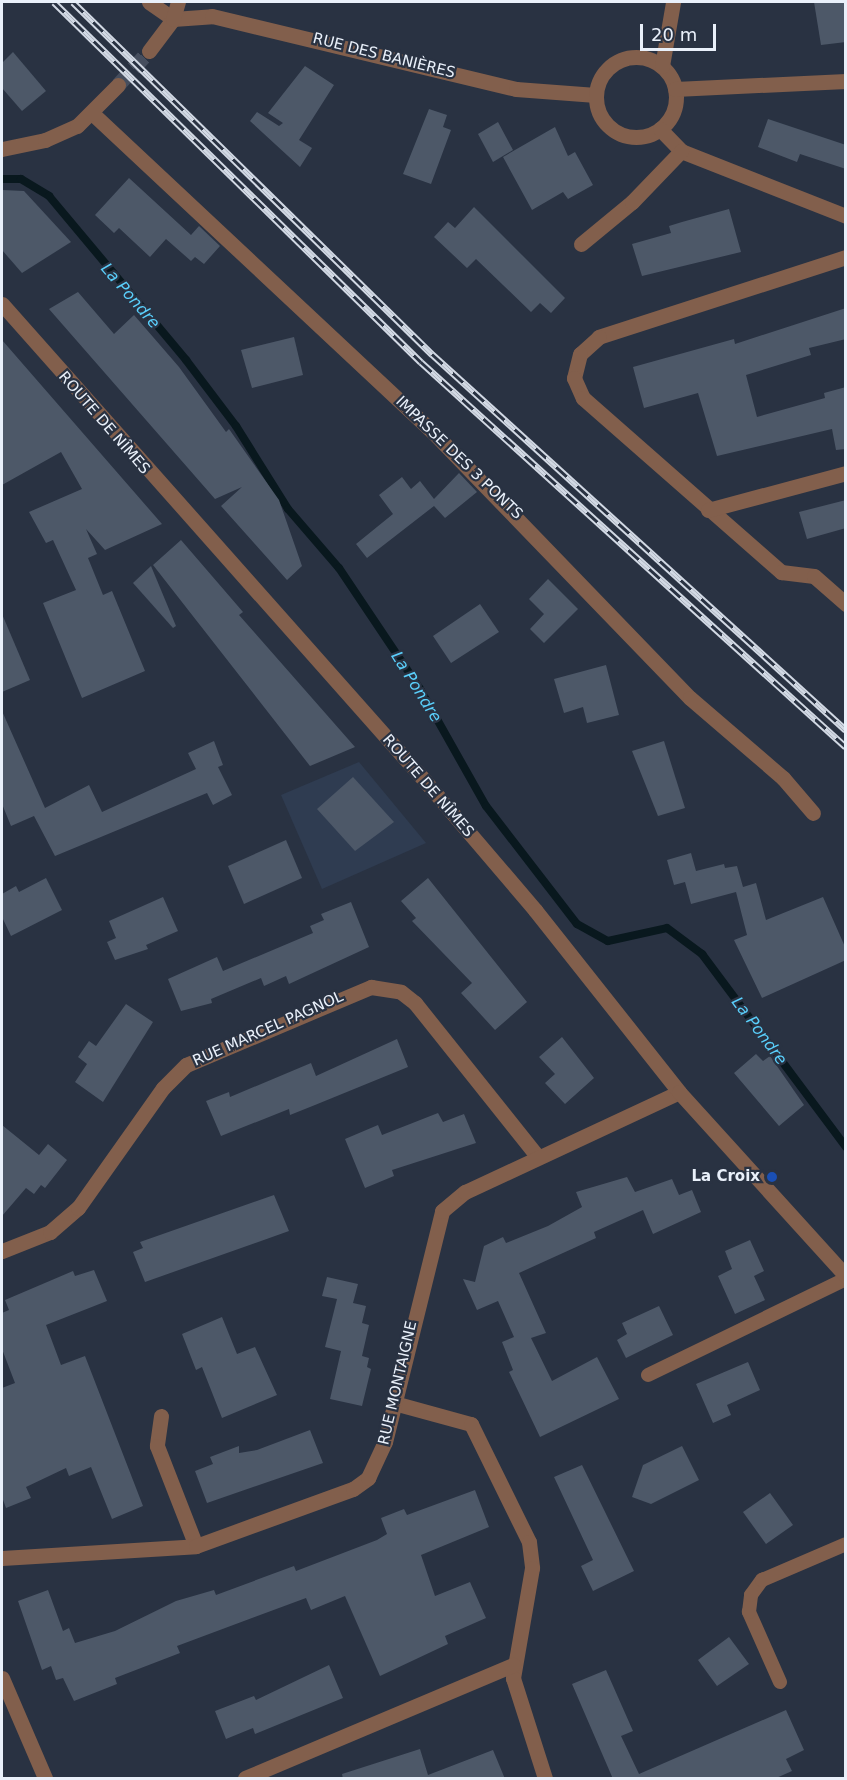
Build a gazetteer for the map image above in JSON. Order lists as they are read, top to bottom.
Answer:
{
  "streets": {
    "street": [
      "RUE DES BANIÈRES",
      "ROUTE DE NÎMES",
      "IMPASSE DES 3 PONTS",
      "RUE MARCEL PAGNOL",
      "RUE MONTAIGNE"
    ]
  },
  "crossings": [
    ["ROUTE DE NÎMES", "RUE MONTAIGNE"],
    ["RUE MARCEL PAGNOL", "RUE MONTAIGNE"]
  ],
  "water": ["La Pondre"],
  "places": ["La Croix"],
  "scale_bar": "20 m"
}
